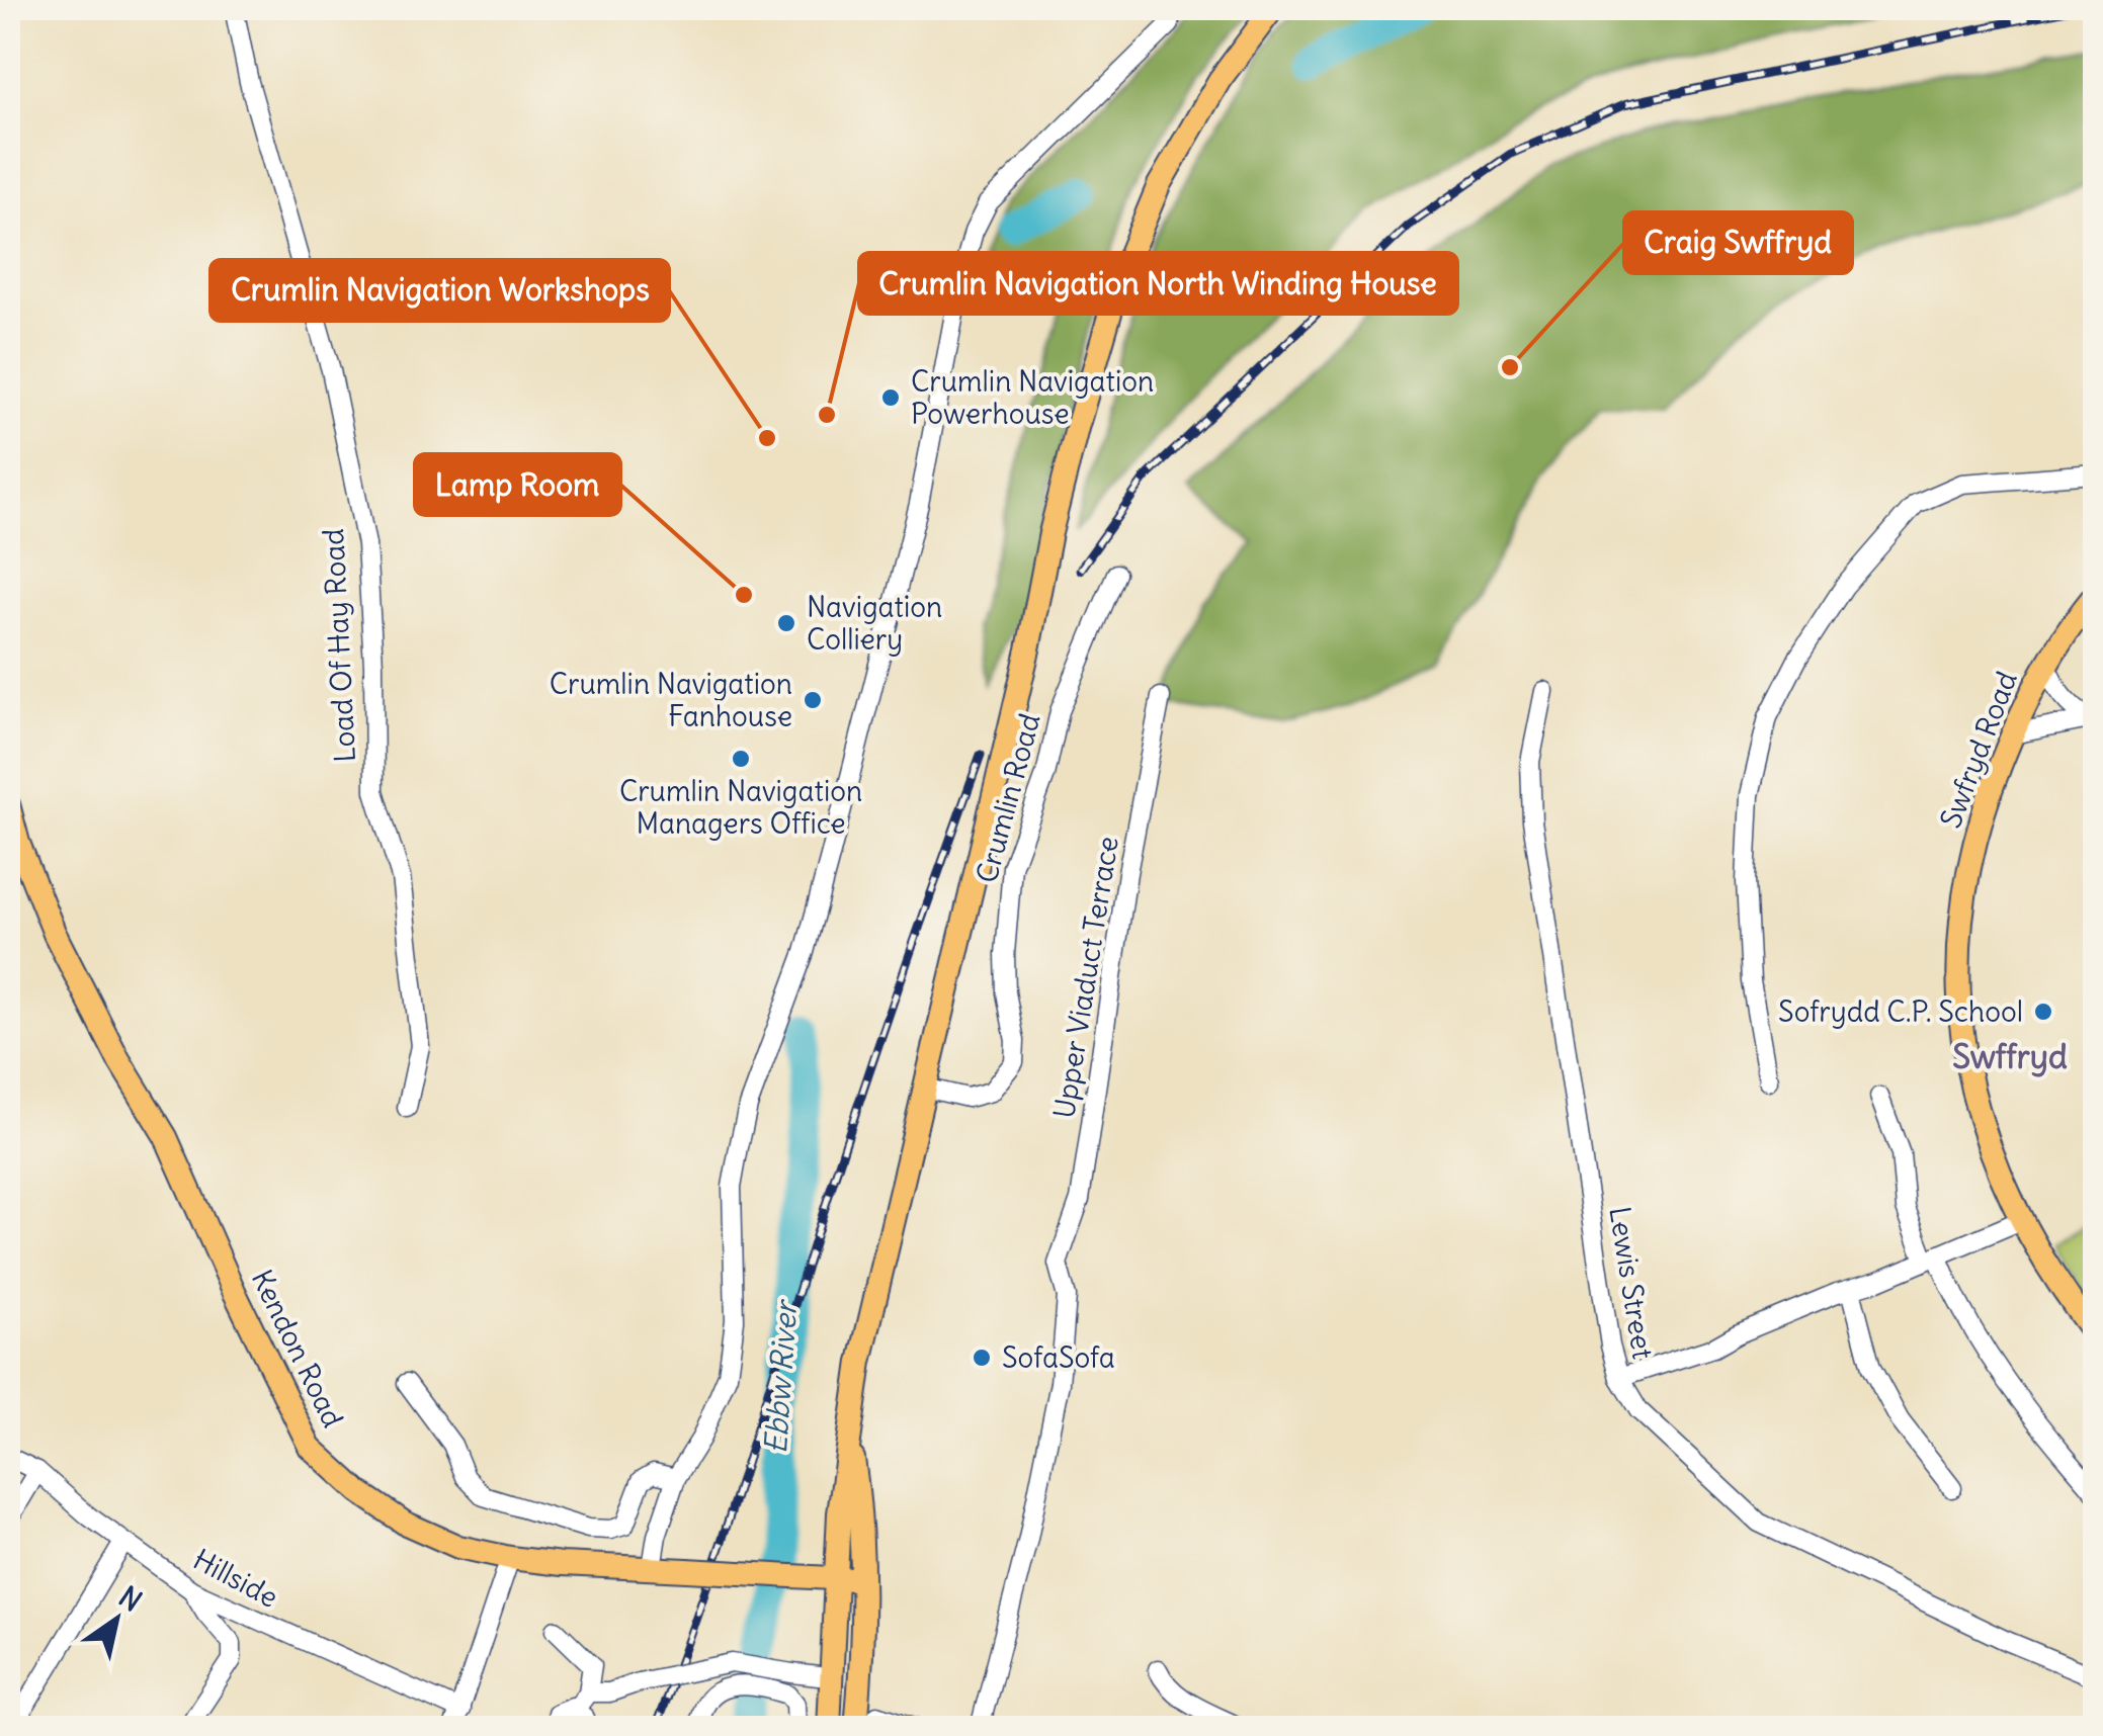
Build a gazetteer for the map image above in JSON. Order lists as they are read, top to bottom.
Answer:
{
  "streets": {
    "main road": ["Swfryd Road", "Kendon Road"],
    "street": [
      "Load Of Hay Road",
      "Crumlin Road",
      "Upper Viaduct Terrace",
      "Lewis Street",
      "Hillside"
    ]
  },
  "districts": ["Swffryd"],
  "water": ["Ebbw River"],
  "places": [
    "Craig Swffryd",
    "Crumlin Navigation Powerhouse",
    "Crumlin Navigation North Winding House",
    "Crumlin Navigation Workshops",
    "Lamp Room",
    "Navigation Colliery",
    "Crumlin Navigation Fanhouse",
    "Crumlin Navigation Managers Office",
    "Sofrydd C.P. School",
    "SofaSofa"
  ],
  "north": "top right"
}
